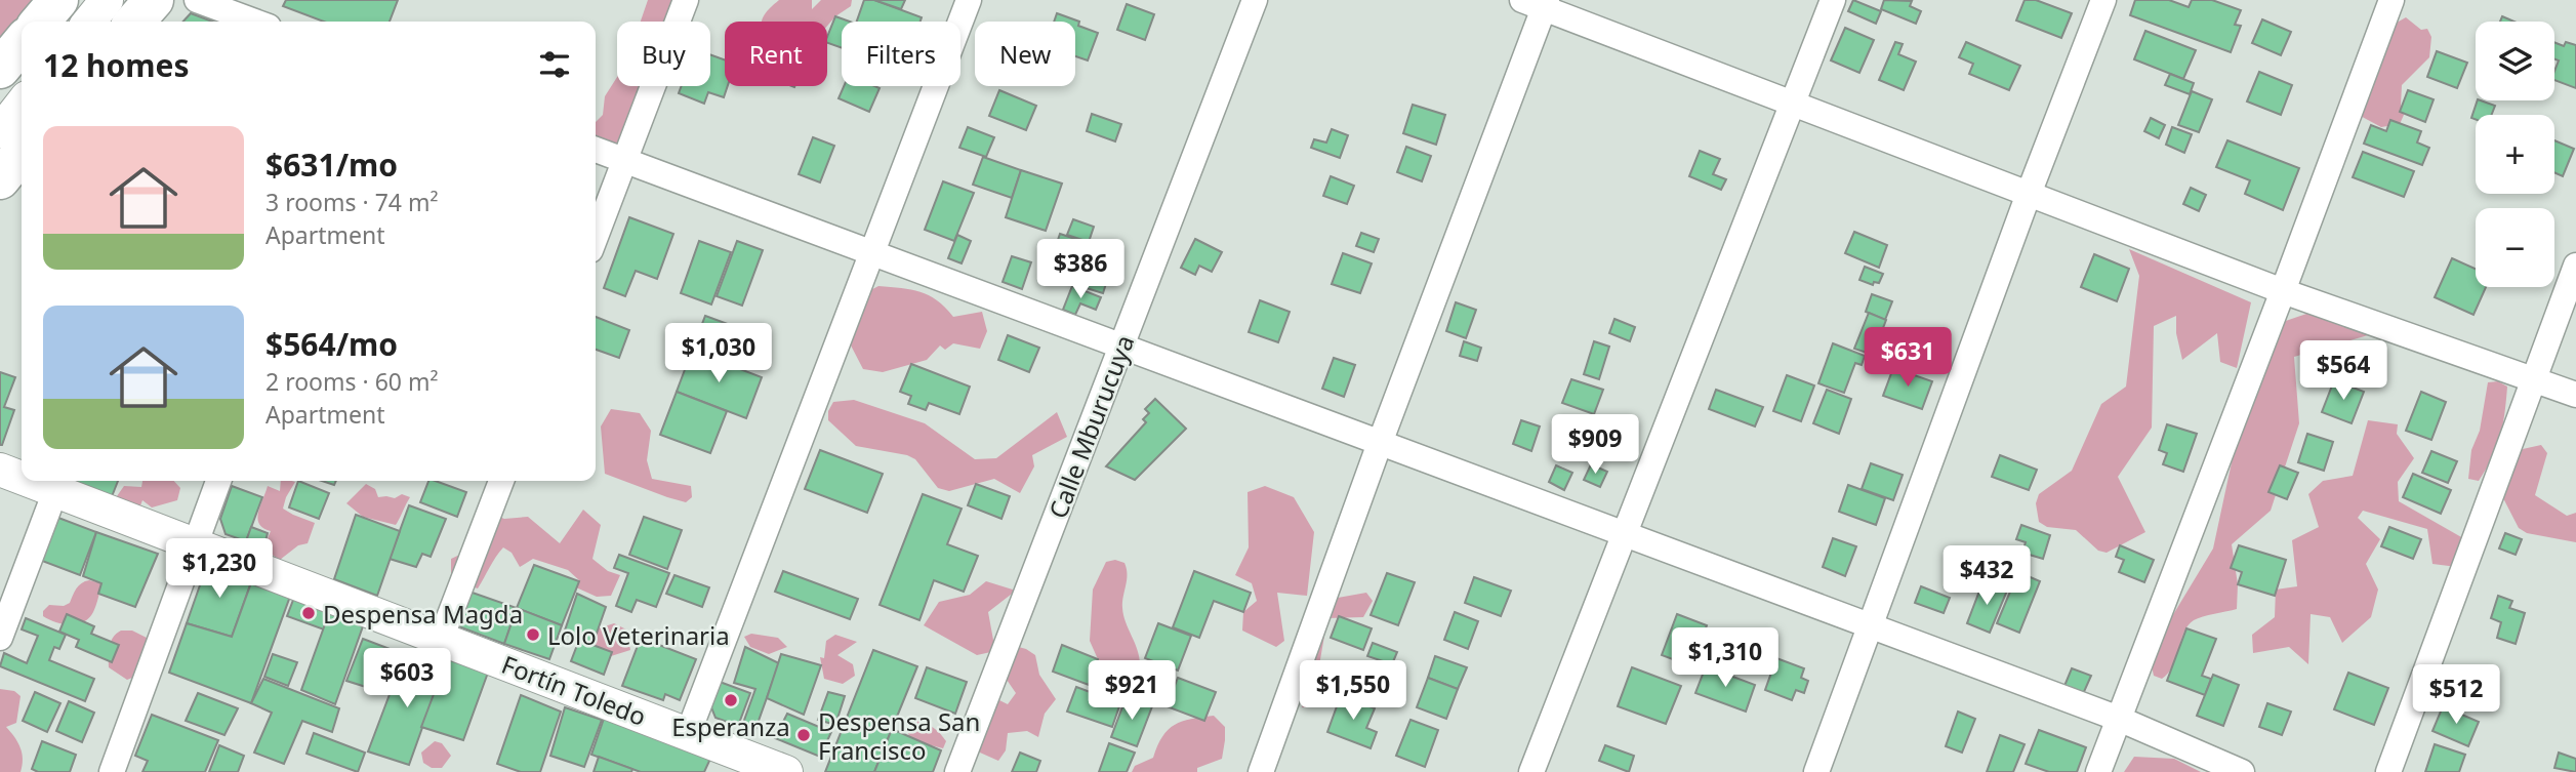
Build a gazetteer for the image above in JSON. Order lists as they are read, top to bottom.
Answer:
{
  "streets": {
    "street": ["Calle Mburucuya", "Fortín Toledo"]
  },
  "places": [
    "Despensa Magda",
    "Lolo Veterinaria",
    "Esperanza",
    "Despensa San Francisco"
  ],
  "page": {
    "map_buttons": ["+", "−"],
    "chip": [
      "Buy",
      "Rent",
      "Filters",
      "New"
    ],
    "heading": "12 homes",
    "list": [
      {
        "name": "$631/mo",
        "note": "3 rooms · 74 m² · Apartment"
      },
      {
        "name": "$564/mo",
        "note": "2 rooms · 60 m² · Apartment"
      }
    ],
    "price": [
      "$386",
      "$1,030",
      "$631",
      "$564",
      "$909",
      "$1,230",
      "$432",
      "$1,310",
      "$603",
      "$921",
      "$1,550",
      "$512"
    ]
  }
}
